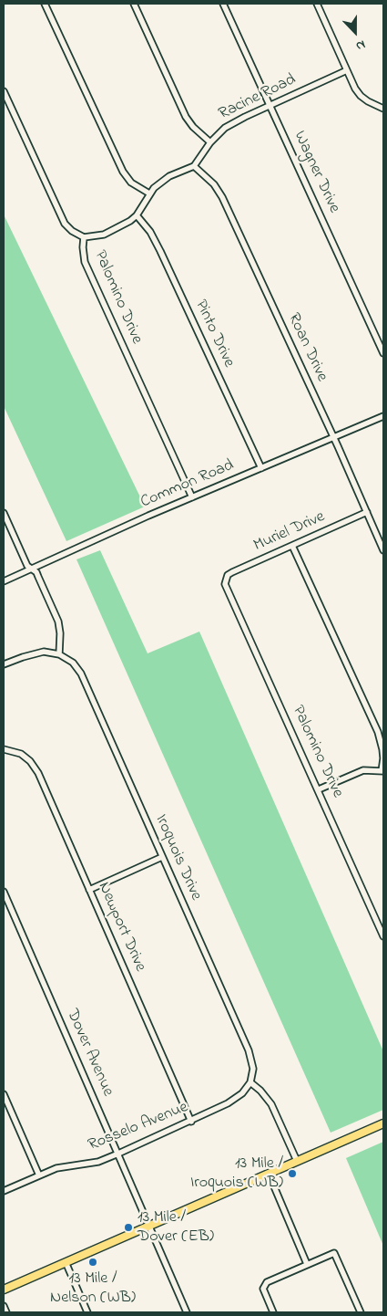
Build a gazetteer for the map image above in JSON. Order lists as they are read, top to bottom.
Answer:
{
  "streets": {
    "street": [
      "Racine Road",
      "Wagner Drive",
      "Palomino Drive",
      "Pinto Drive",
      "Roan Drive",
      "Common Road",
      "Muriel Drive",
      "Iroquois Drive",
      "Newport Drive",
      "Dover Avenue",
      "Rosselo Avenue"
    ]
  },
  "crossings": [
    ["Racine Road", "Wagner Drive"],
    ["Racine Road", "Roan Drive"],
    ["Palomino Drive", "Common Road"],
    ["Palomino Drive", "Muriel Drive"],
    ["Pinto Drive", "Common Road"],
    ["Roan Drive", "Common Road"],
    ["Roan Drive", "Muriel Drive"],
    ["Iroquois Drive", "Rosselo Avenue"],
    ["Newport Drive", "Rosselo Avenue"],
    ["Dover Avenue", "Rosselo Avenue"]
  ],
  "places": ["13 Mile / Iroquois (WB)", "13 Mile / Dover (EB)", "13 Mile / Nelson (WB)"],
  "north": "bottom"
}
